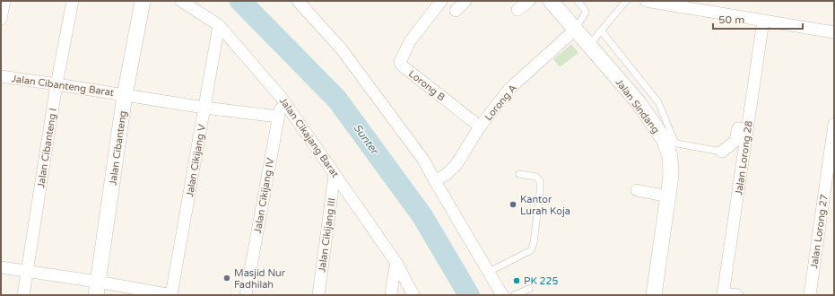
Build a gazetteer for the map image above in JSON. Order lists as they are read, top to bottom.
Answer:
{
  "streets": {
    "street": [
      "Jalan Cibanteng Barat",
      "Lorong B",
      "Lorong A",
      "Jalan Sindang",
      "Jalan Cikajang Barat",
      "Jalan Cibanteng I",
      "Jalan Cibanteng",
      "Jalan Lorong 28",
      "Jalan Cikijang V",
      "Jalan Cikijang IV",
      "Jalan Lorong 27",
      "Jalan Cikijang III"
    ]
  },
  "crossings": [
    ["Jalan Cibanteng Barat", "Jalan Cibanteng I"],
    ["Jalan Cibanteng Barat", "Jalan Cibanteng"],
    ["Jalan Cibanteng Barat", "Jalan Cikijang V"],
    ["Jalan Cibanteng Barat", "Jalan Cikijang IV"],
    ["Lorong B", "Lorong A"],
    ["Lorong A", "Jalan Sindang"],
    ["Jalan Cikajang Barat", "Jalan Cikijang V"],
    ["Jalan Cikajang Barat", "Jalan Cikijang IV"],
    ["Jalan Cikajang Barat", "Jalan Cikijang III"]
  ],
  "water": ["Sunter"],
  "places": ["Kantor Lurah Koja", "Masjid Nur Fadhilah", "PK 225"],
  "scale_bar": "50 m"
}
